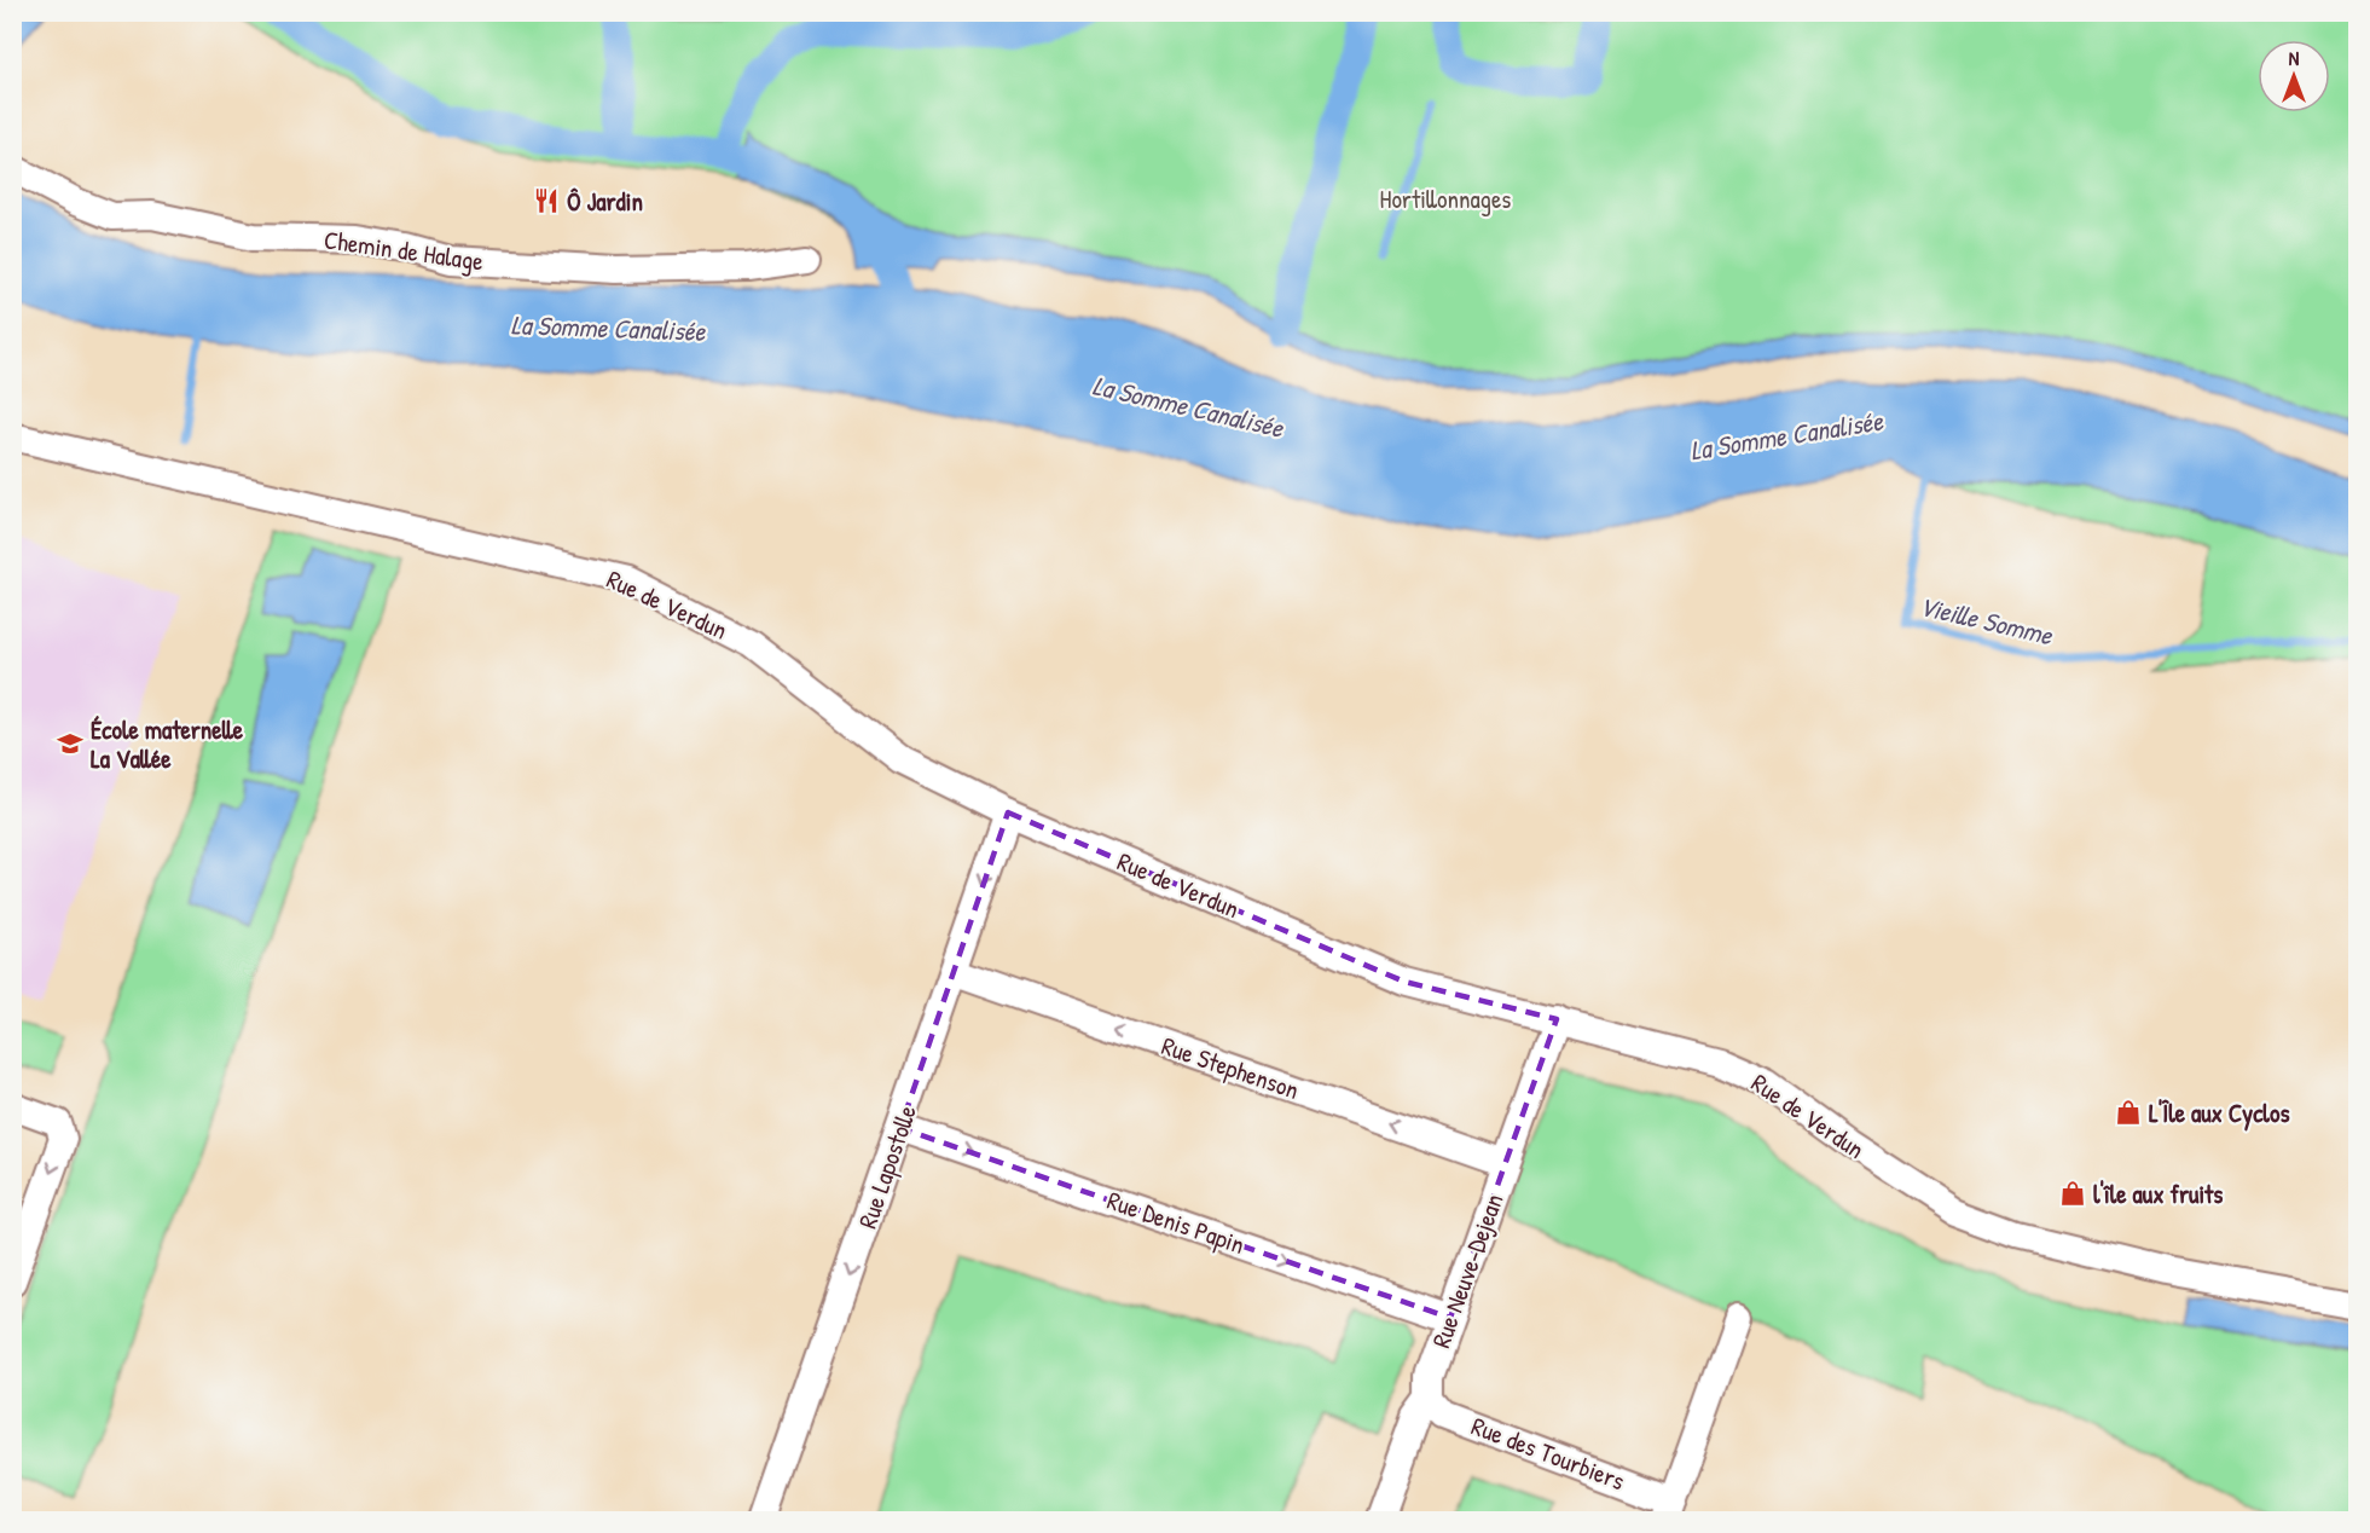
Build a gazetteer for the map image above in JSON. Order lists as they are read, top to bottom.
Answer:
{
  "streets": {
    "street": [
      "Chemin de Halage",
      "Rue de Verdun",
      "Rue Stephenson",
      "Rue Lapostolle",
      "Rue Denis Papin",
      "Rue Neuve-Dejean",
      "Rue des Tourbiers"
    ]
  },
  "crossings": [
    ["Rue de Verdun", "Rue Lapostolle"],
    ["Rue de Verdun", "Rue Neuve-Dejean"],
    ["Rue Stephenson", "Rue Lapostolle"],
    ["Rue Stephenson", "Rue Neuve-Dejean"],
    ["Rue Lapostolle", "Rue Denis Papin"],
    ["Rue Denis Papin", "Rue Neuve-Dejean"],
    ["Rue Neuve-Dejean", "Rue des Tourbiers"]
  ],
  "one_way": ["Rue Stephenson", "Rue Lapostolle", "Rue Denis Papin"],
  "water": ["La Somme Canalisée", "Vieille Somme"],
  "parks": ["Hortillonnages"],
  "places": {
    "restaurant": ["Ô Jardin"],
    "school or university": ["École maternelle La Vallée"],
    "shop": ["L'Île aux Cyclos", "l'île aux fruits"]
  },
  "north": "top"
}
